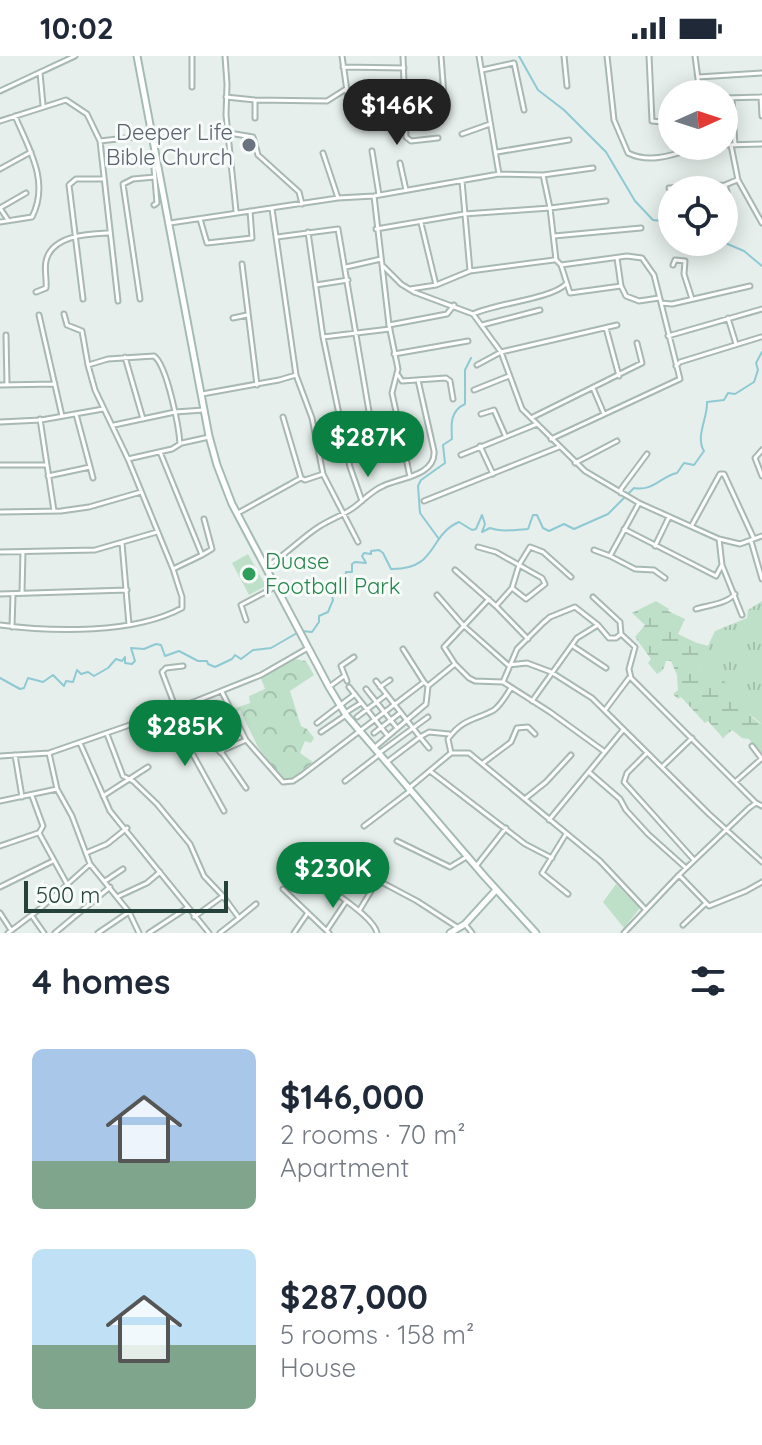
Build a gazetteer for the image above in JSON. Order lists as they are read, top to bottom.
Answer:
{
  "places": ["Deeper Life Bible Church", "Duase Football Park"],
  "scale_bar": "500 m",
  "north": "right",
  "page": {
    "status": "10:02",
    "price": [
      "$146K",
      "$287K",
      "$285K",
      "$230K"
    ],
    "scale": "500 m",
    "heading": "4 homes",
    "list": [
      {
        "name": "$146,000",
        "note": "2 rooms · 70 m² · Apartment"
      },
      {
        "name": "$287,000",
        "note": "5 rooms · 158 m² · House"
      }
    ]
  }
}
